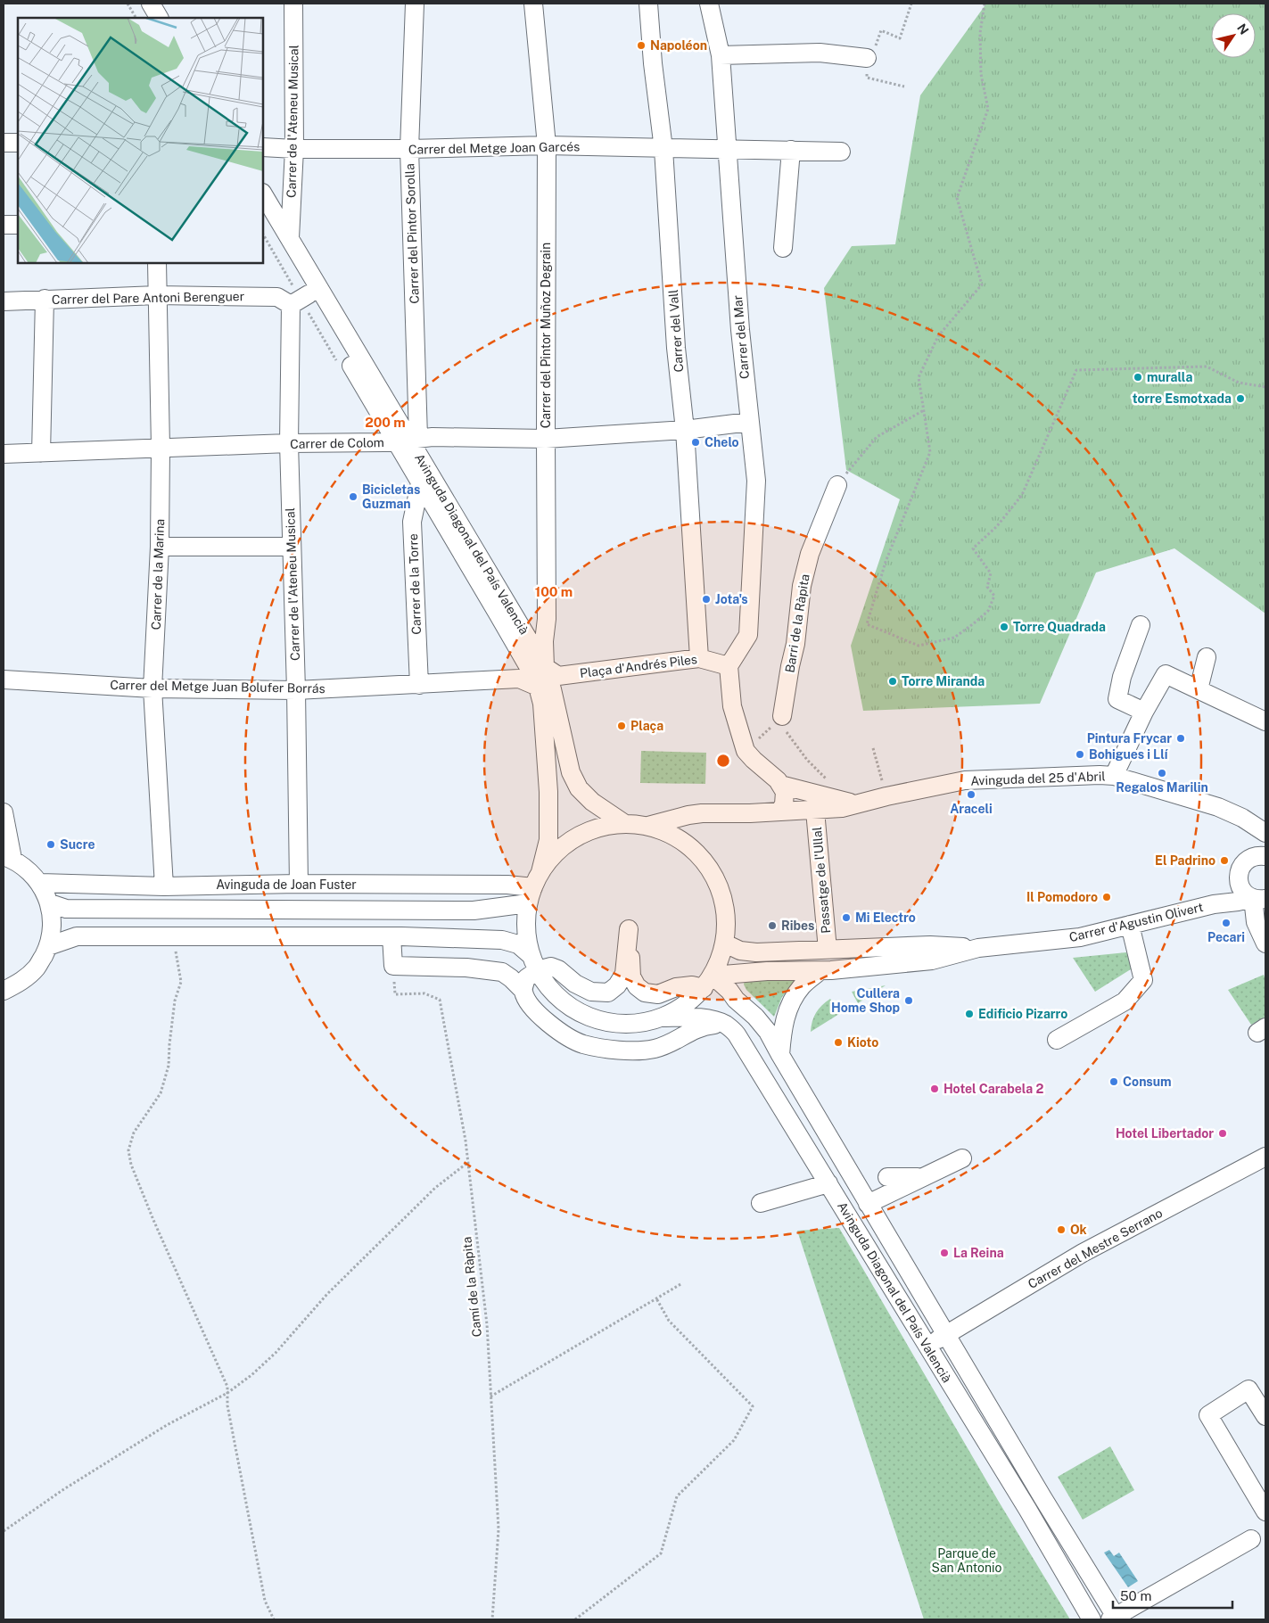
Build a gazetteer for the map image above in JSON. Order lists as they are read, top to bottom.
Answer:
{
  "streets": {
    "street": [
      "Carrer de l'Ateneu Musical",
      "Carrer del Metge Joan Garcés",
      "Carrer del Pintor Sorolla",
      "Carrer del Pare Antoni Berenguer",
      "Carrer del Vall",
      "Carrer del Pintor Muñoz Degrain",
      "Carrer del Mar",
      "Carrer de Colom",
      "Avinguda Diagonal del País Valencià",
      "Carrer de la Marina",
      "Carrer de la Torre",
      "Barri de la Ràpita",
      "Plaça d'Andrés Piles",
      "Carrer del Metge Juan Bolufer Borrás",
      "Avinguda del 25 d'Abril",
      "Passatge de l'Ullal",
      "Avinguda de Joan Fuster",
      "Carrer d'Agustin Olivert",
      "Carrer del Mestre Serrano"
    ],
    "path": ["Camí de la Ràpita"]
  },
  "crossings": [
    ["Carrer de l'Ateneu Musical", "Carrer del Metge Joan Garcés"],
    ["Carrer de l'Ateneu Musical", "Carrer del Pare Antoni Berenguer"],
    ["Carrer de l'Ateneu Musical", "Carrer de Colom"],
    ["Carrer de l'Ateneu Musical", "Avinguda Diagonal del País Valencià"],
    ["Carrer de l'Ateneu Musical", "Carrer del Metge Juan Bolufer Borrás"],
    ["Carrer de l'Ateneu Musical", "Avinguda de Joan Fuster"],
    ["Carrer del Metge Joan Garcés", "Carrer del Pintor Sorolla"],
    ["Carrer del Metge Joan Garcés", "Carrer del Vall"],
    ["Carrer del Metge Joan Garcés", "Carrer del Pintor Muñoz Degrain"],
    ["Carrer del Metge Joan Garcés", "Carrer del Mar"],
    ["Carrer del Pintor Sorolla", "Carrer de Colom"],
    ["Carrer del Pintor Sorolla", "Avinguda Diagonal del País Valencià"],
    ["Carrer del Pare Antoni Berenguer", "Carrer de la Marina"],
    ["Carrer del Vall", "Carrer de Colom"],
    ["Carrer del Vall", "Plaça d'Andrés Piles"],
    ["Carrer del Pintor Muñoz Degrain", "Carrer de Colom"],
    ["Carrer del Pintor Muñoz Degrain", "Avinguda Diagonal del País Valencià"],
    ["Carrer del Pintor Muñoz Degrain", "Plaça d'Andrés Piles"],
    ["Carrer del Mar", "Carrer de Colom"],
    ["Carrer del Mar", "Plaça d'Andrés Piles"],
    ["Carrer de Colom", "Avinguda Diagonal del País Valencià"],
    ["Carrer de Colom", "Carrer de la Marina"],
    ["Avinguda Diagonal del País Valencià", "Carrer de la Torre"],
    ["Avinguda Diagonal del País Valencià", "Plaça d'Andrés Piles"],
    ["Avinguda Diagonal del País Valencià", "Carrer del Metge Juan Bolufer Borrás"],
    ["Avinguda Diagonal del País Valencià", "Avinguda de Joan Fuster"],
    ["Avinguda Diagonal del País Valencià", "Carrer del Mestre Serrano"],
    ["Carrer de la Marina", "Carrer del Metge Juan Bolufer Borrás"],
    ["Carrer de la Marina", "Avinguda de Joan Fuster"],
    ["Carrer de la Torre", "Carrer del Metge Juan Bolufer Borrás"],
    ["Avinguda del 25 d'Abril", "Passatge de l'Ullal"]
  ],
  "parks": ["Parque de San Antonio"],
  "places": [
    "Napoléon",
    "muralla",
    "torre Esmotxada",
    "Chelo",
    "Bicicletas Guzman",
    "Jota's",
    "Torre Quadrada",
    "Torre Miranda",
    "Plaça",
    "Pintura Frycar",
    "Bohigues i Llí",
    "Regalos Marilin",
    "Araceli",
    "Sucre",
    "El Padrino",
    "Il Pomodoro",
    "Mi Electro",
    "Pecari",
    "Ribes",
    "Cullera Home Shop",
    "Edificio Pizarro",
    "Kioto",
    "Consum",
    "Hotel Carabela 2",
    "Hotel Libertador",
    "Ok",
    "La Reina"
  ],
  "scale_bar": "50 m",
  "north": "top right",
  "rings": ["200 m", "100 m"]
}
